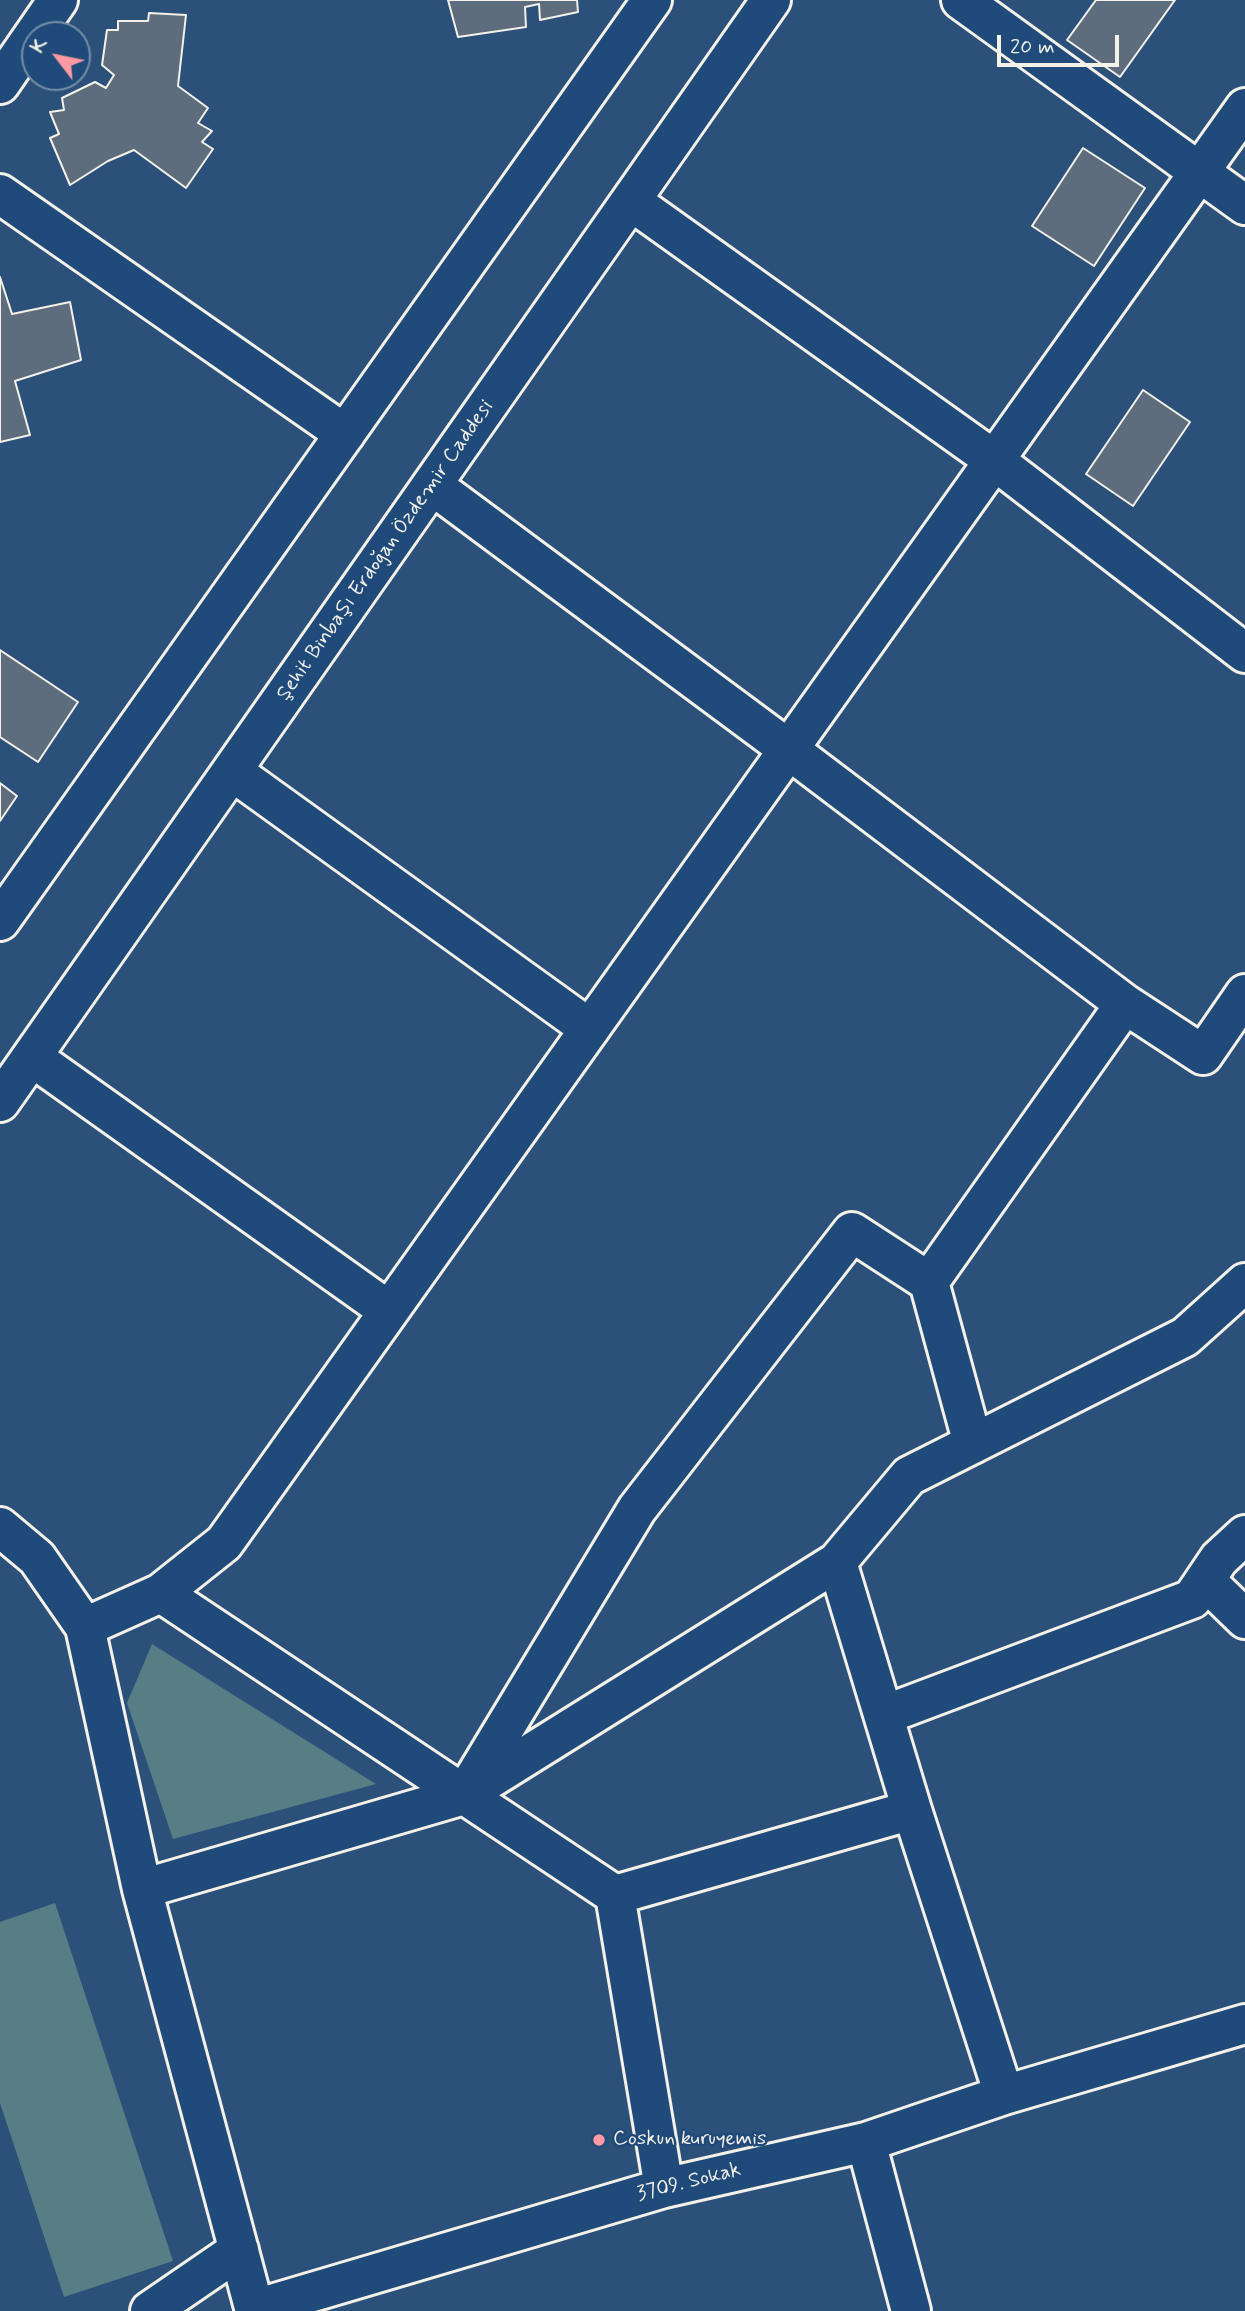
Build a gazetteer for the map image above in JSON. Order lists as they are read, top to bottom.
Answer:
{
  "streets": {
    "street": ["Şehit Binbaşı Erdoğan Özdemir Caddesi", "3709. Sokak"]
  },
  "places": ["Coskun kuruyemis"],
  "scale_bar": "20 m",
  "north": "top left"
}
